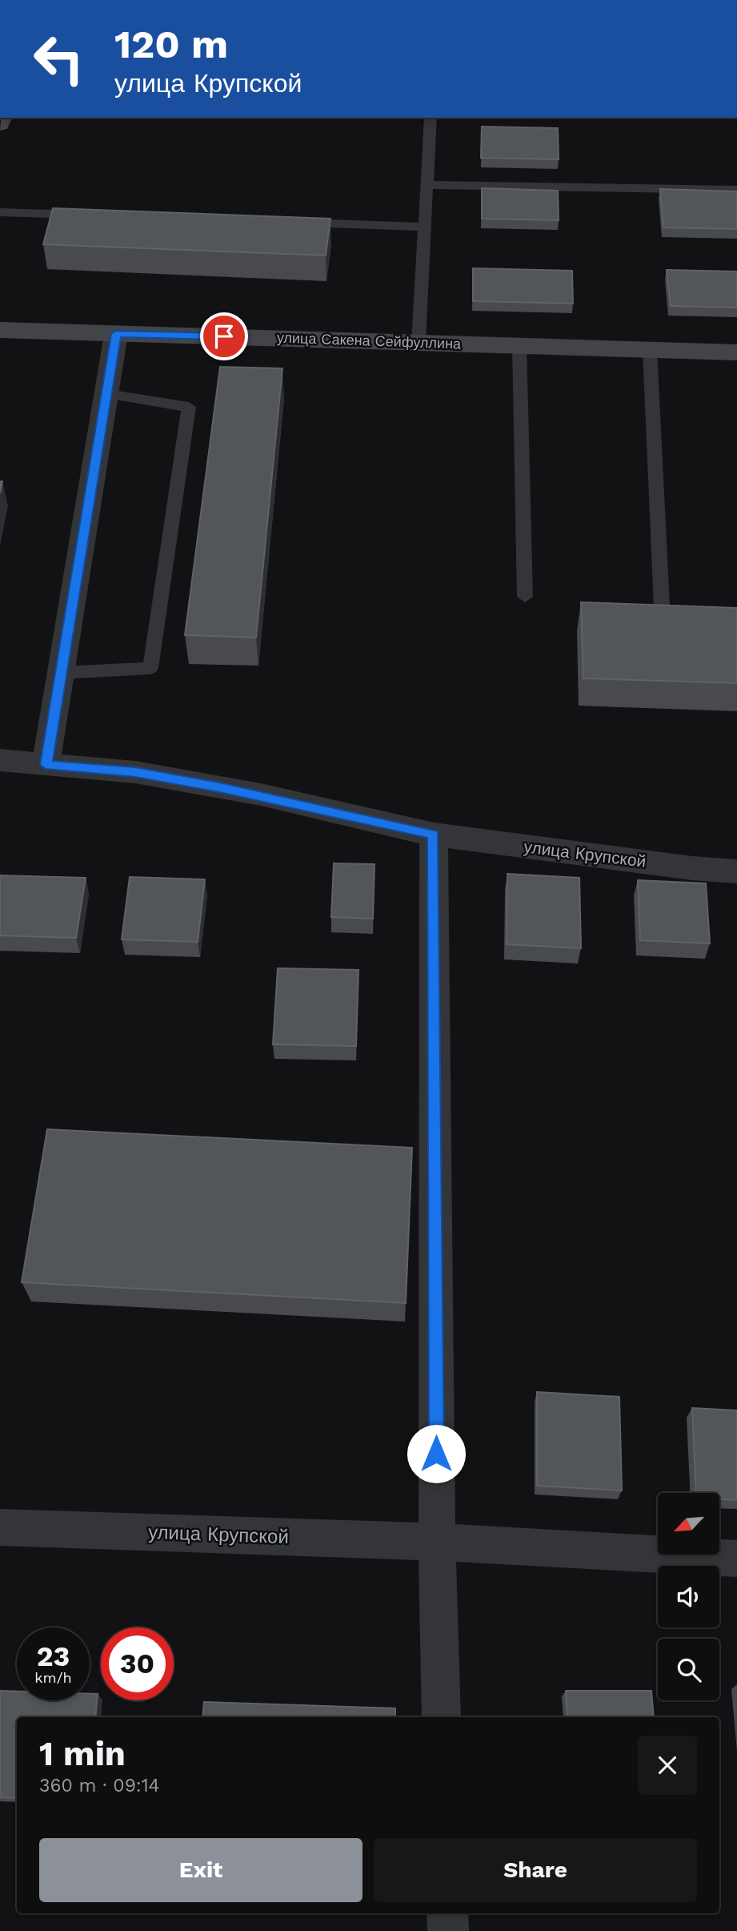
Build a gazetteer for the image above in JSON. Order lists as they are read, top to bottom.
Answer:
{
  "streets": {
    "street": ["улица Сакена Сейфуллина", "улица Крупской"]
  },
  "north": "bottom left",
  "page": {
    "turn": ["120 m", "улица Крупской"],
    "speed": "23 km/h",
    "limit": "30",
    "heading": ["1 min", "360 m · 09:14"],
    "buttons": ["Exit", "Share"]
  }
}
